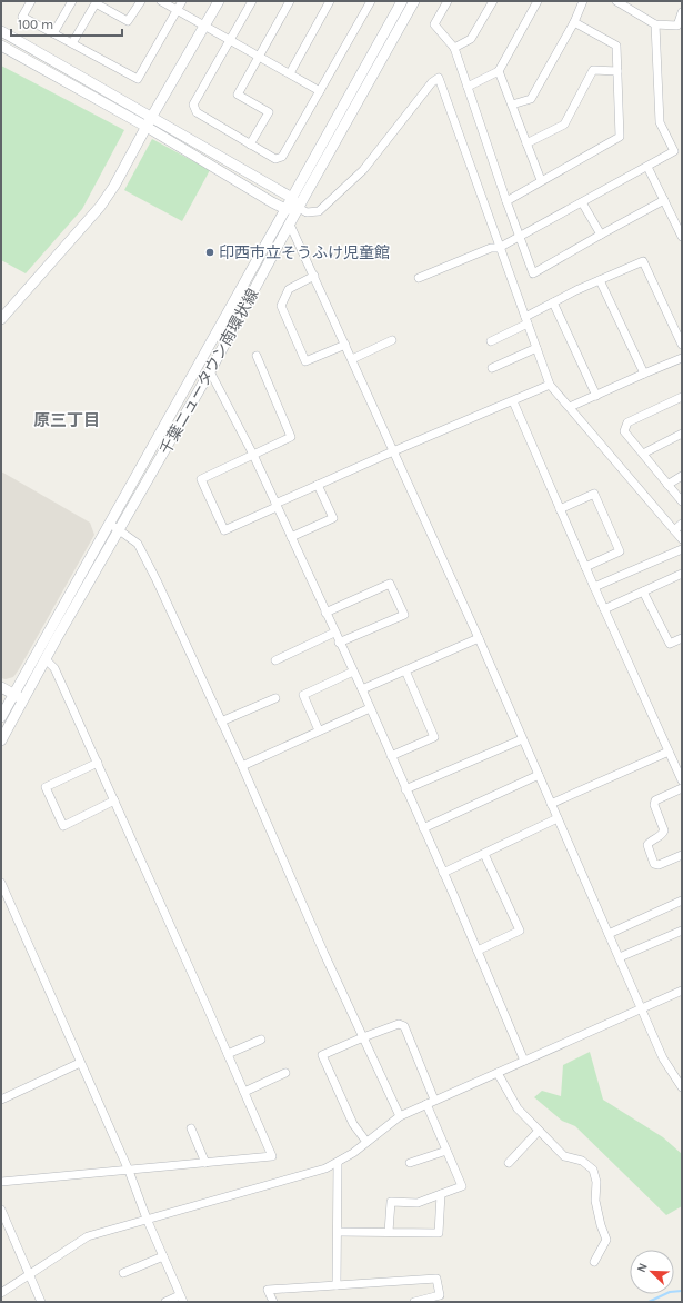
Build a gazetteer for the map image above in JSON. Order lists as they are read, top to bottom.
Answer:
{
  "streets": {
    "main road": ["千葉ニュータウン南環状線"]
  },
  "districts": ["原三丁目"],
  "places": ["印西市立そうふけ児童館"],
  "scale_bar": "100 m",
  "north": "top left"
}
